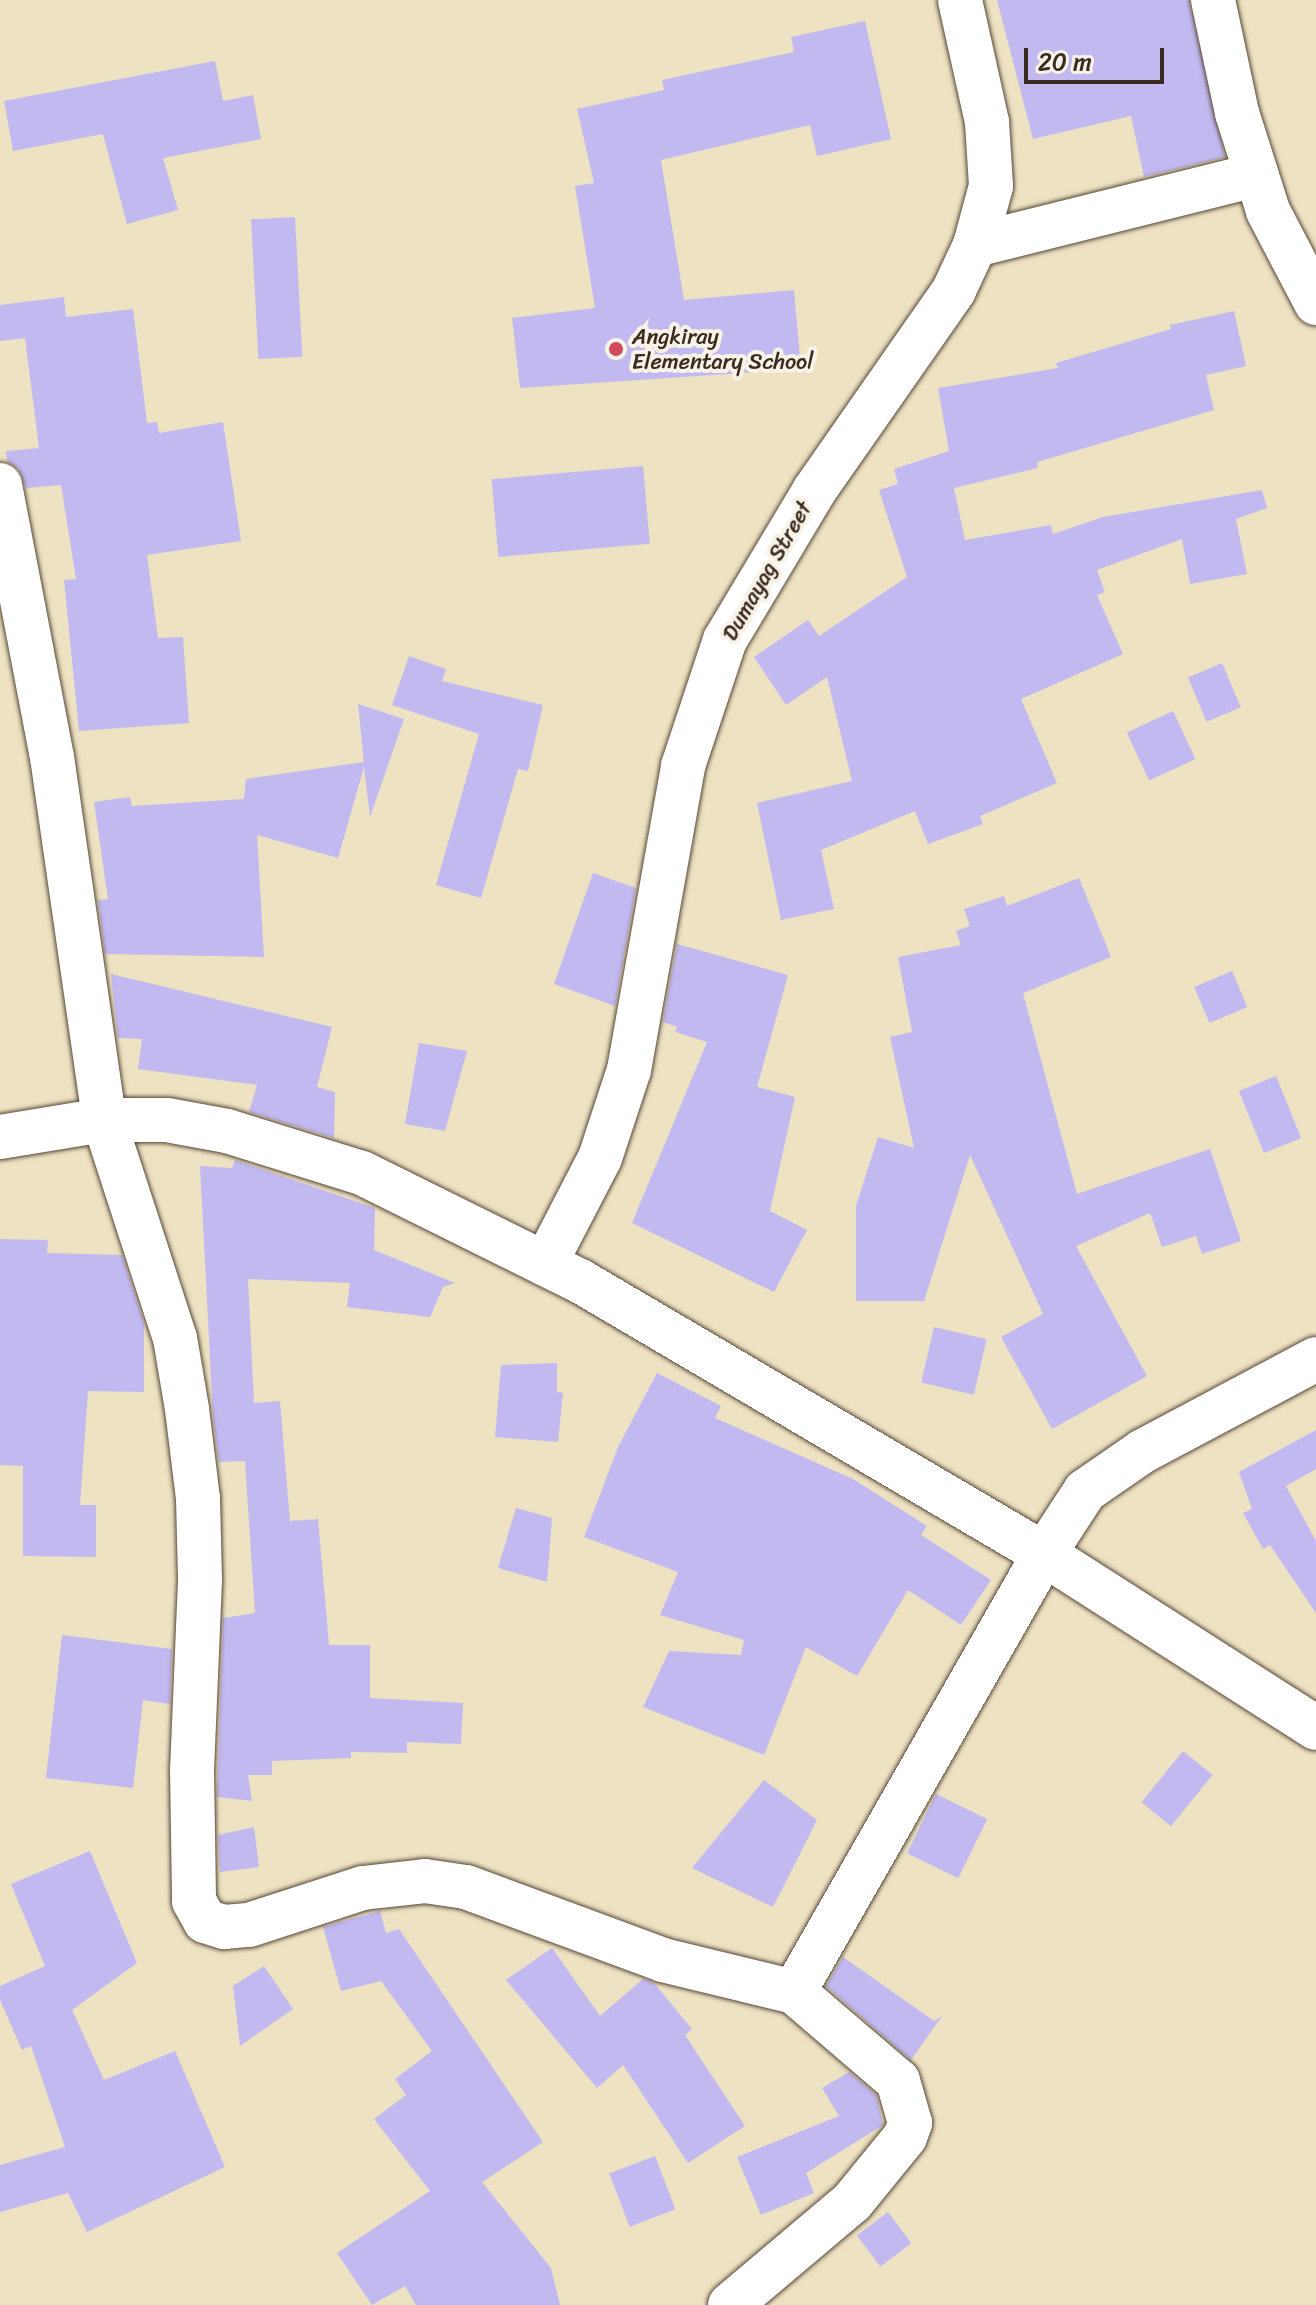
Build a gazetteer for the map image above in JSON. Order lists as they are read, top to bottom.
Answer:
{
  "streets": {
    "street": ["Dumayag Street"]
  },
  "places": ["Angkiray Elementary School"],
  "scale_bar": "20 m"
}
